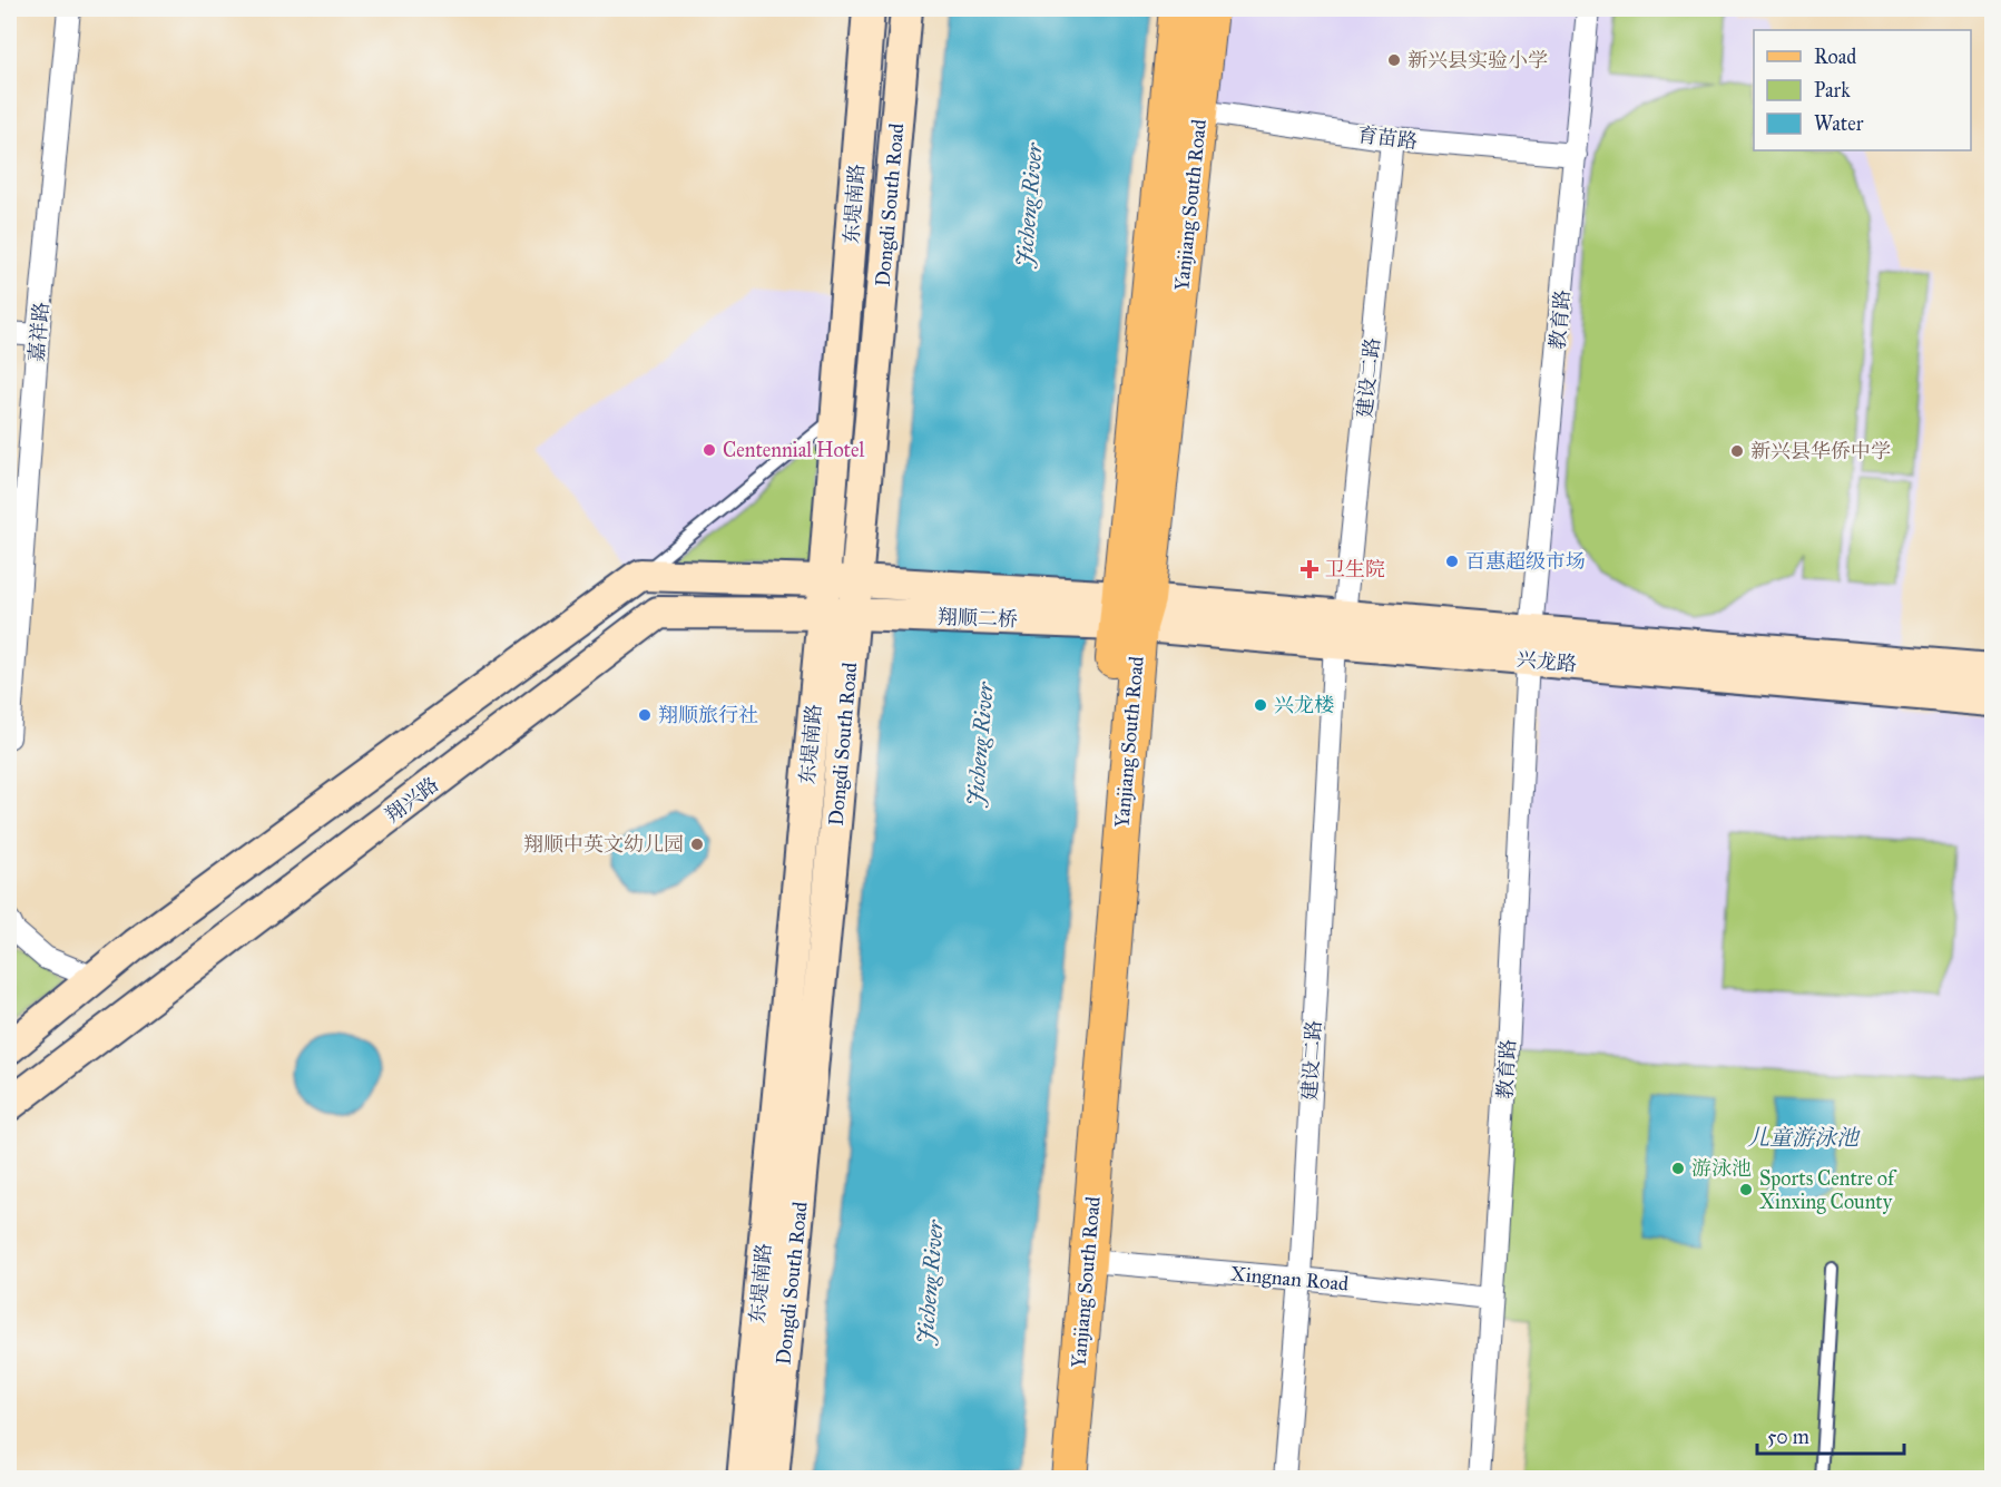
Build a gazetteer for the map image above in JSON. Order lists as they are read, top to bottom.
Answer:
{
  "streets": {
    "main road": [
      "东堤南路",
      "Dongdi South Road",
      "Yanjiang South Road",
      "翔顺二桥",
      "兴龙路",
      "翔兴路"
    ],
    "street": [
      "育苗路",
      "教育路",
      "嘉祥路",
      "建设二路",
      "Xingnan Road"
    ]
  },
  "crossings": [
    ["育苗路", "Yanjiang South Road"],
    ["育苗路", "教育路"],
    ["育苗路", "建设二路"],
    ["东堤南路", "翔兴路"],
    ["Dongdi South Road", "翔顺二桥"],
    ["Dongdi South Road", "翔兴路"],
    ["Yanjiang South Road", "翔顺二桥"],
    ["Yanjiang South Road", "兴龙路"],
    ["Yanjiang South Road", "Xingnan Road"],
    ["教育路", "兴龙路"],
    ["教育路", "Xingnan Road"],
    ["建设二路", "兴龙路"],
    ["建设二路", "Xingnan Road"],
    ["翔顺二桥", "兴龙路"],
    ["翔顺二桥", "翔兴路"]
  ],
  "water": ["Jicheng River", "儿童游泳池"],
  "places": {
    "other": [
      "新兴县实验小学",
      "Centennial Hotel",
      "新兴县华侨中学",
      "百惠超级市场",
      "兴龙楼",
      "翔顺旅行社",
      "翔顺中英文幼儿园",
      "游泳池",
      "Sports Centre of Xinxing County"
    ],
    "health": ["卫生院"]
  },
  "legend": ["Road", "Park", "Water"],
  "scale_bar": "50 m"
}
